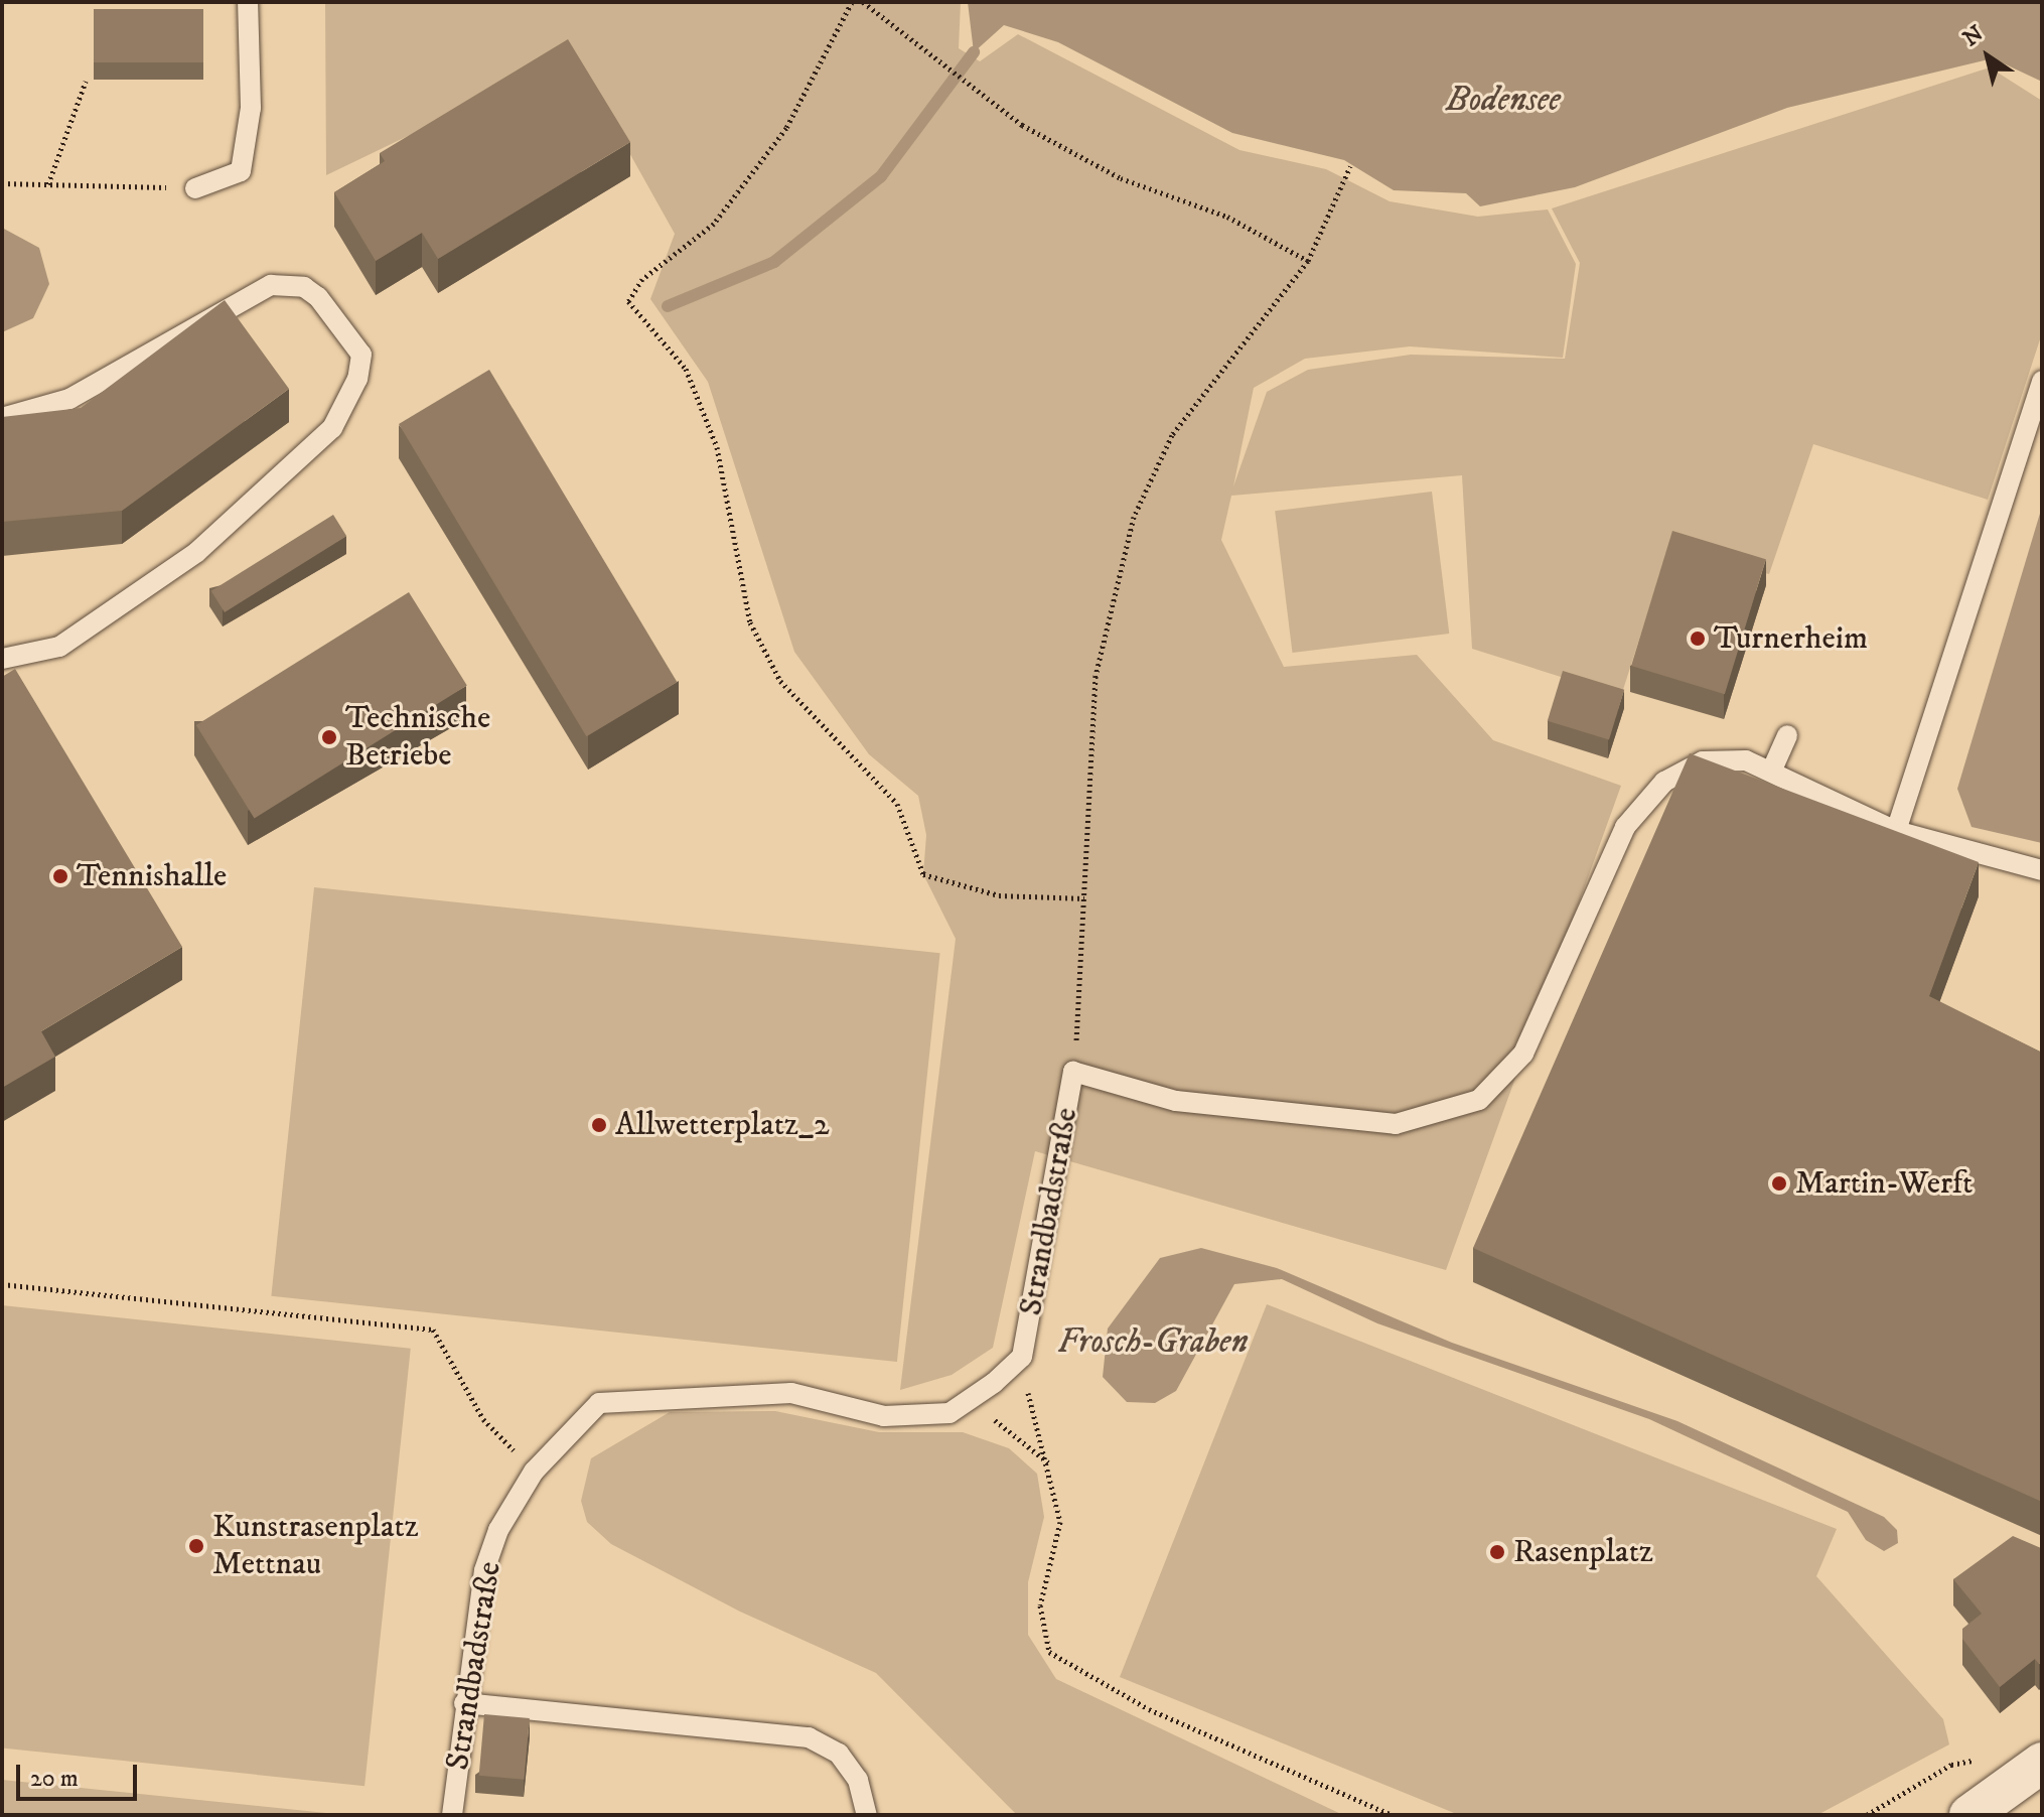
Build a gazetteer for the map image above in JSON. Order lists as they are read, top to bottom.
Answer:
{
  "streets": {
    "lane": ["Strandbadstraße"]
  },
  "water": ["Bodensee", "Frosch-Graben"],
  "places": [
    "Turnerheim",
    "Technische Betriebe",
    "Tennishalle",
    "Allwetterplatz_2",
    "Martin-Werft",
    "Kunstrasenplatz Mettnau",
    "Rasenplatz"
  ],
  "scale_bar": "20 m",
  "north": "top left"
}
